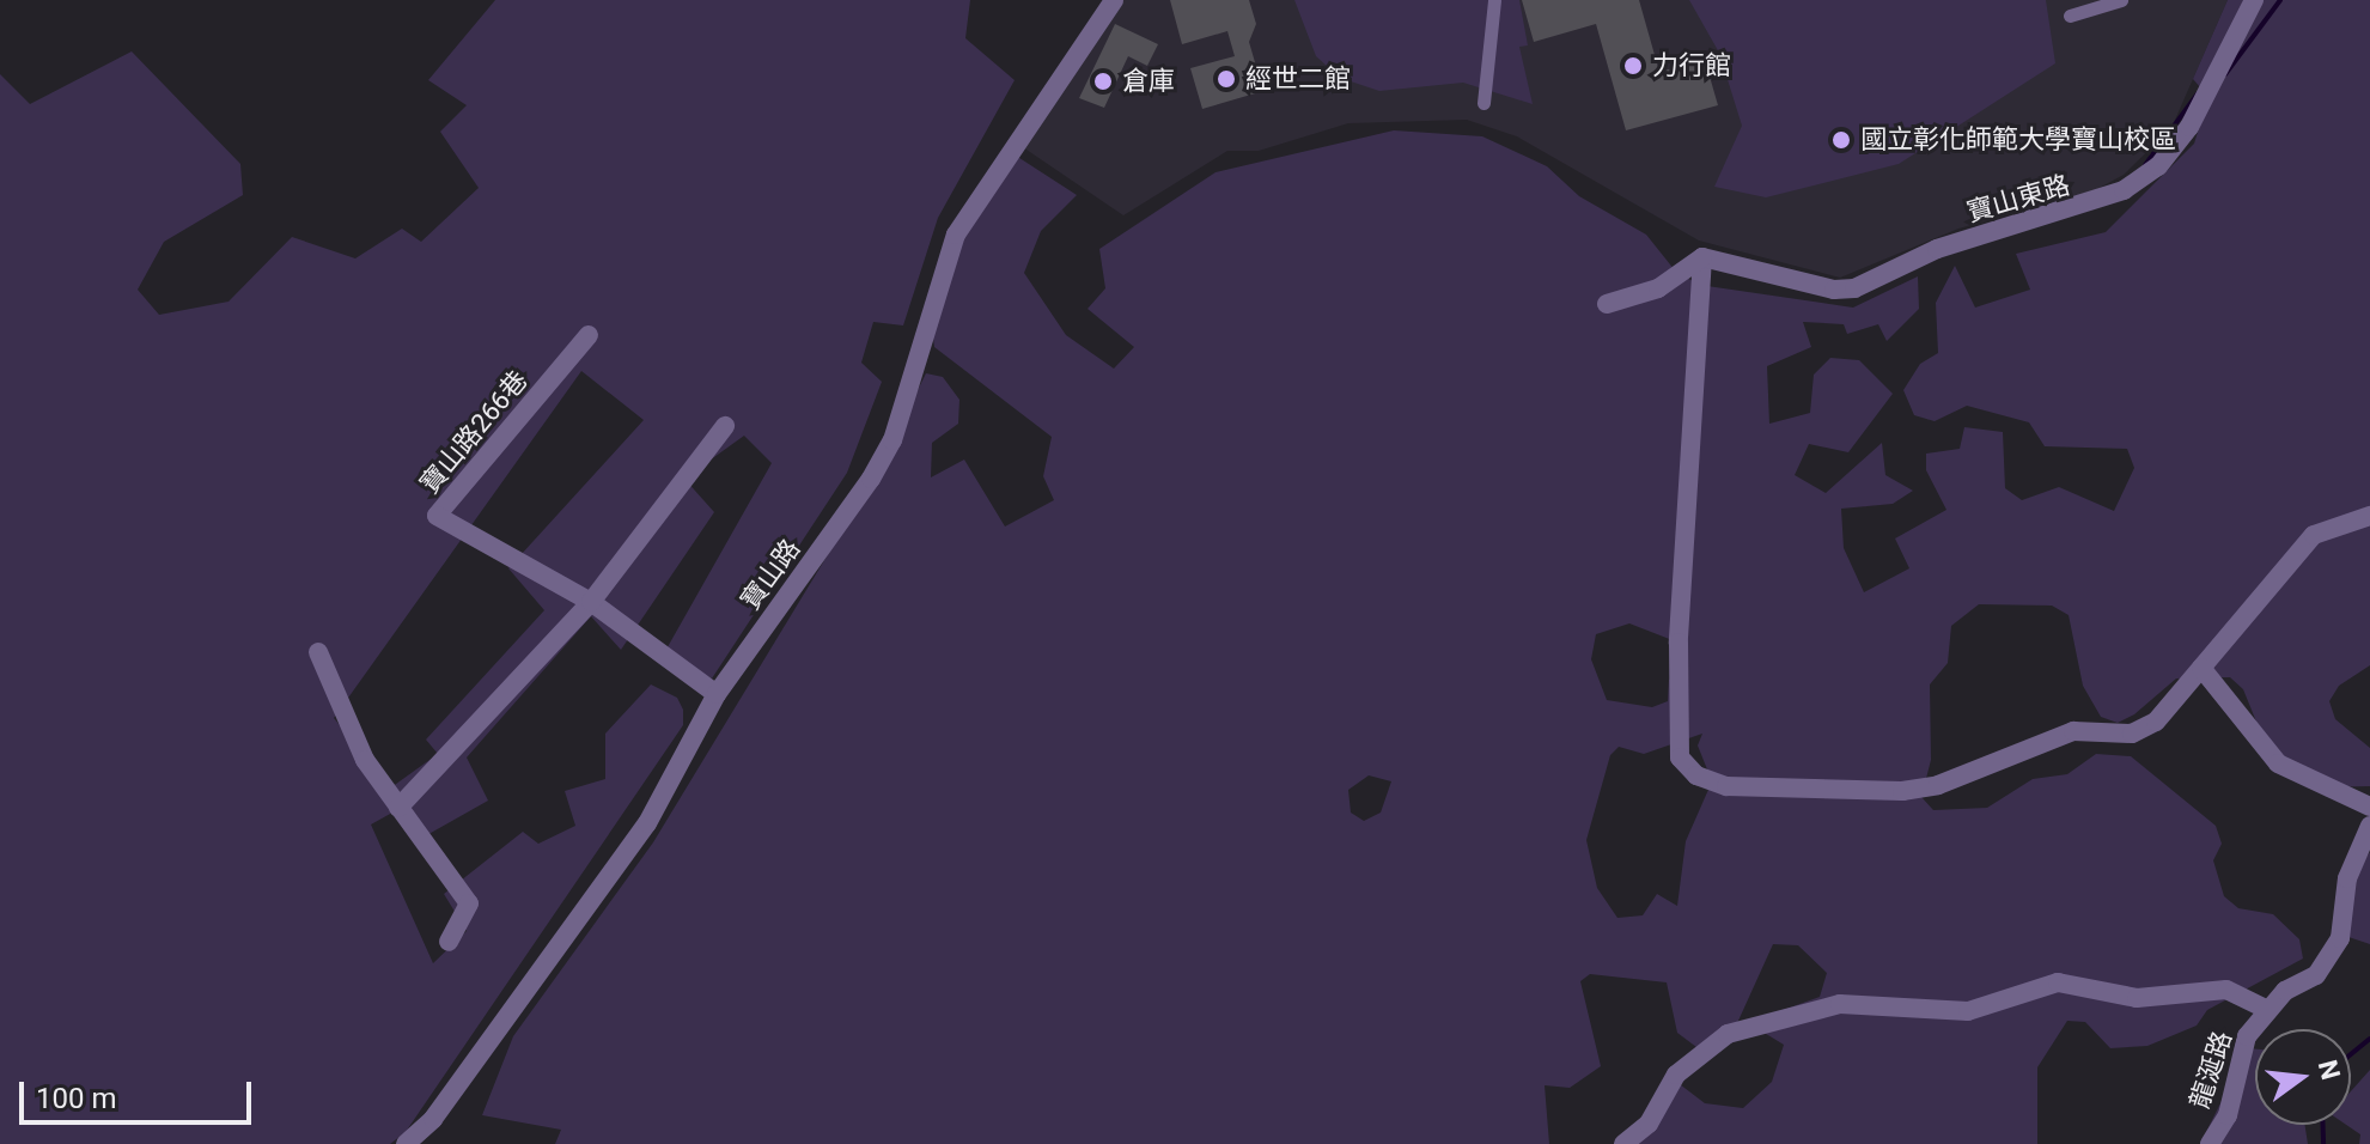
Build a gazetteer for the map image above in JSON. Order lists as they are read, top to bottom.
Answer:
{
  "streets": {
    "street": [
      "寶山東路",
      "寶山路266巷",
      "寶山路",
      "龍涎路"
    ]
  },
  "crossings": [
    ["寶山路266巷", "寶山路"]
  ],
  "places": [
    "力行館",
    "經世二館",
    "倉庫",
    "國立彰化師範大學寶山校區"
  ],
  "scale_bar": "100 m",
  "north": "right"
}
